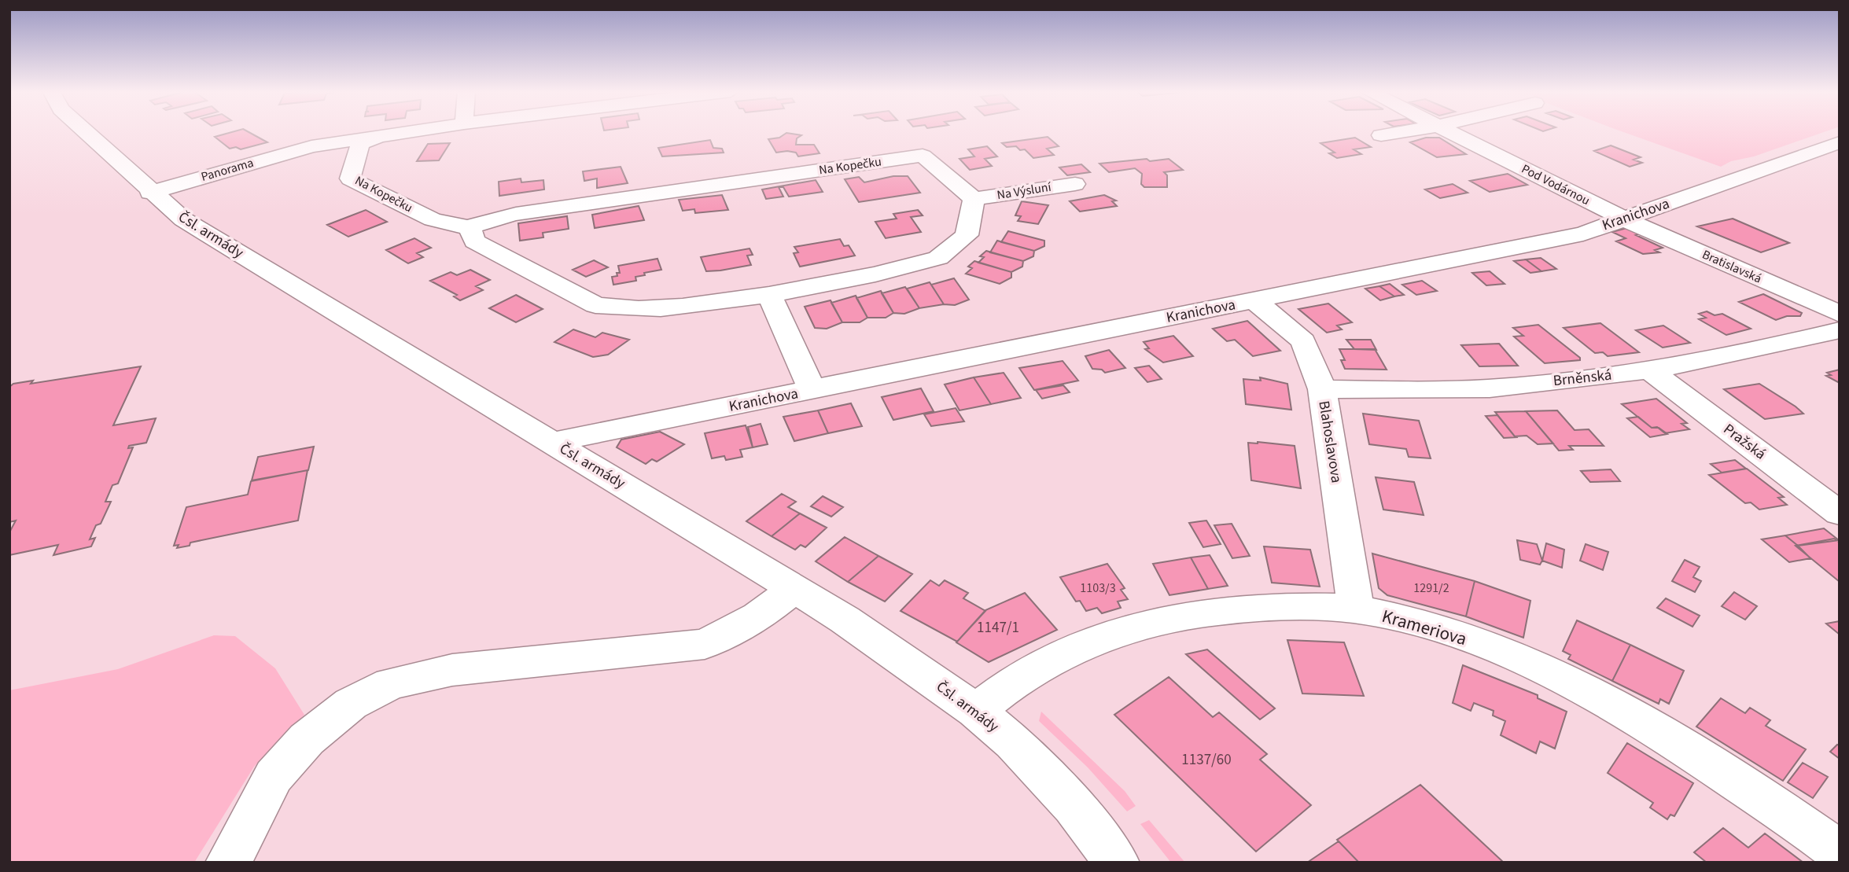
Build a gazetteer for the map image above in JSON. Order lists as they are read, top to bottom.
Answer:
{
  "streets": {
    "street": [
      "Na Kopečku",
      "Panorama",
      "Pod Vodárnou",
      "Na Výsluní",
      "Kranichova",
      "Čsl. armády",
      "Bratislavská",
      "Brněnská",
      "Blahoslavova",
      "Pražská",
      "Krameriova"
    ]
  },
  "crossings": [
    ["Na Kopečku", "Panorama"],
    ["Na Kopečku", "Na Výsluní"],
    ["Panorama", "Čsl. armády"],
    ["Pod Vodárnou", "Kranichova"],
    ["Pod Vodárnou", "Bratislavská"],
    ["Kranichova", "Čsl. armády"],
    ["Kranichova", "Bratislavská"],
    ["Kranichova", "Blahoslavova"],
    ["Čsl. armády", "Krameriova"],
    ["Brněnská", "Blahoslavova"],
    ["Brněnská", "Pražská"],
    ["Blahoslavova", "Krameriova"]
  ],
  "house_numbers": [
    "1103/3",
    "1291/2",
    "1147/1",
    "1137/60"
  ]
}
